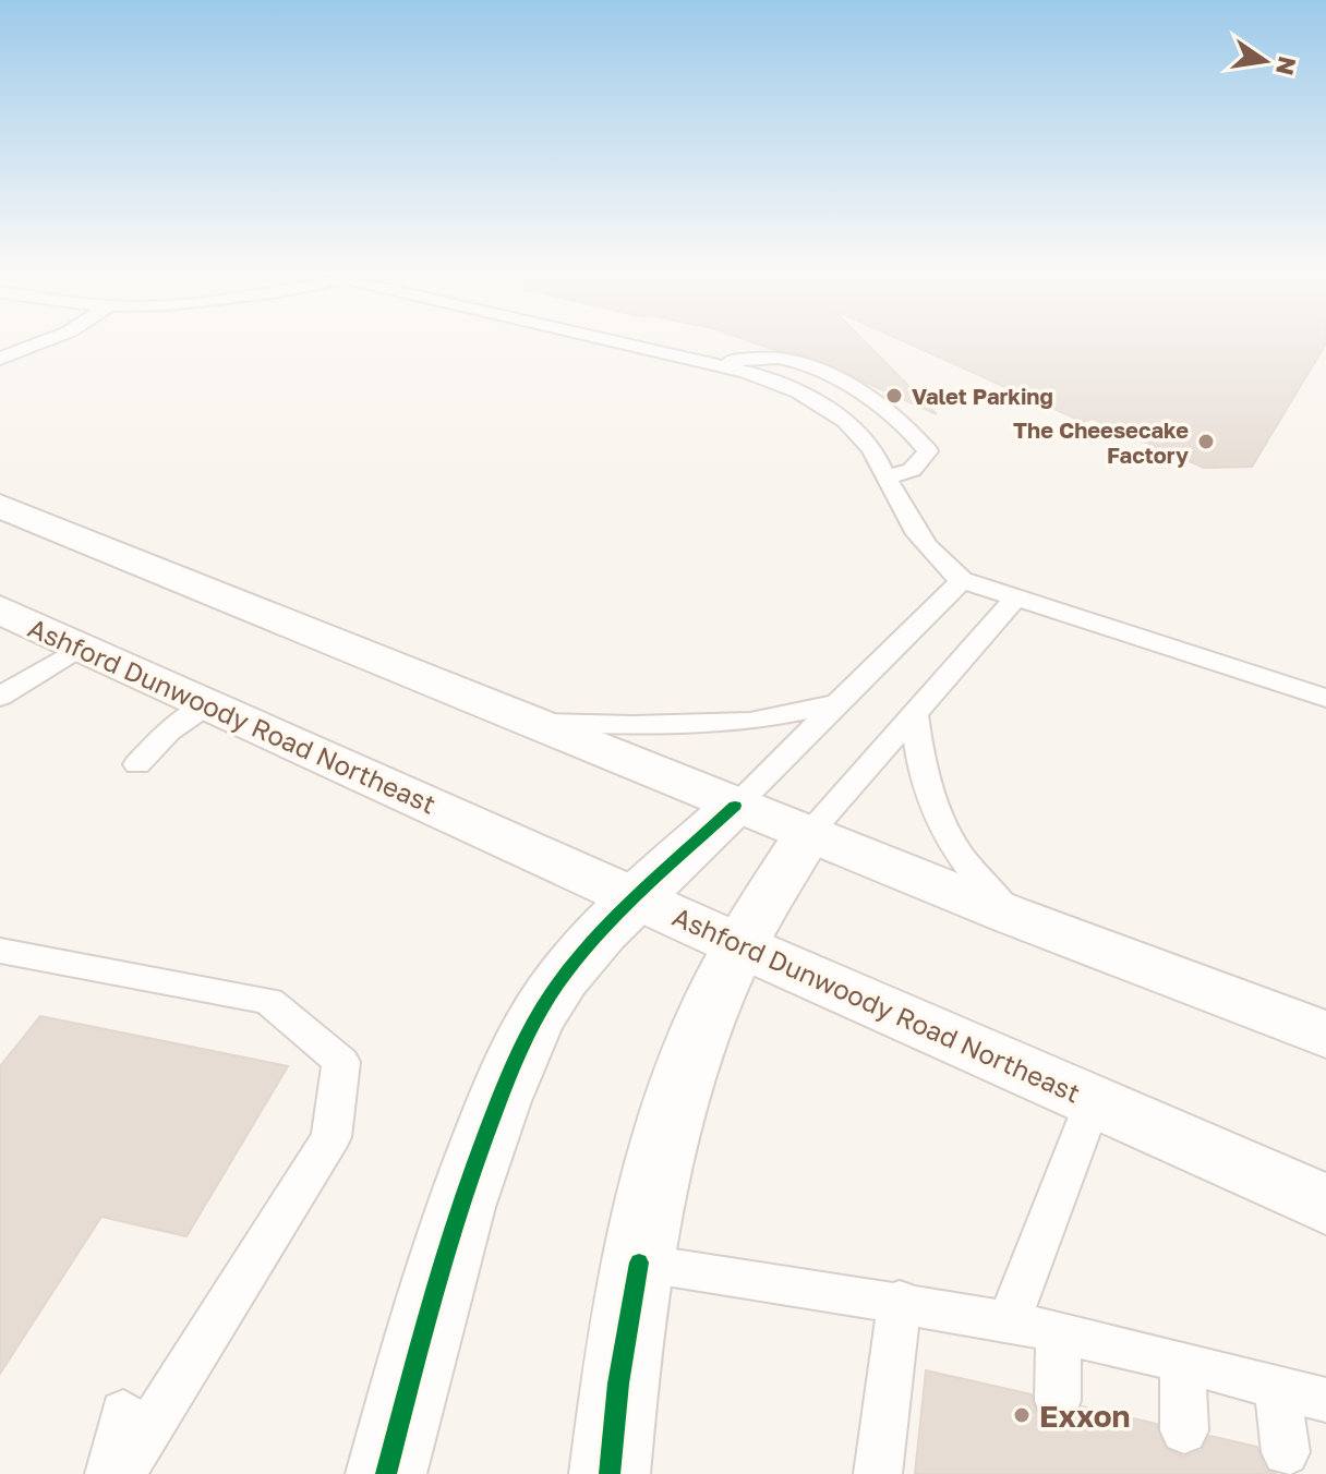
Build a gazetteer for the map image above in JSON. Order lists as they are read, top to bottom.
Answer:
{
  "streets": {
    "main road": ["Ashford Dunwoody Road Northeast"]
  },
  "places": ["Valet Parking", "The Cheesecake Factory", "Exxon"],
  "north": "right"
}
